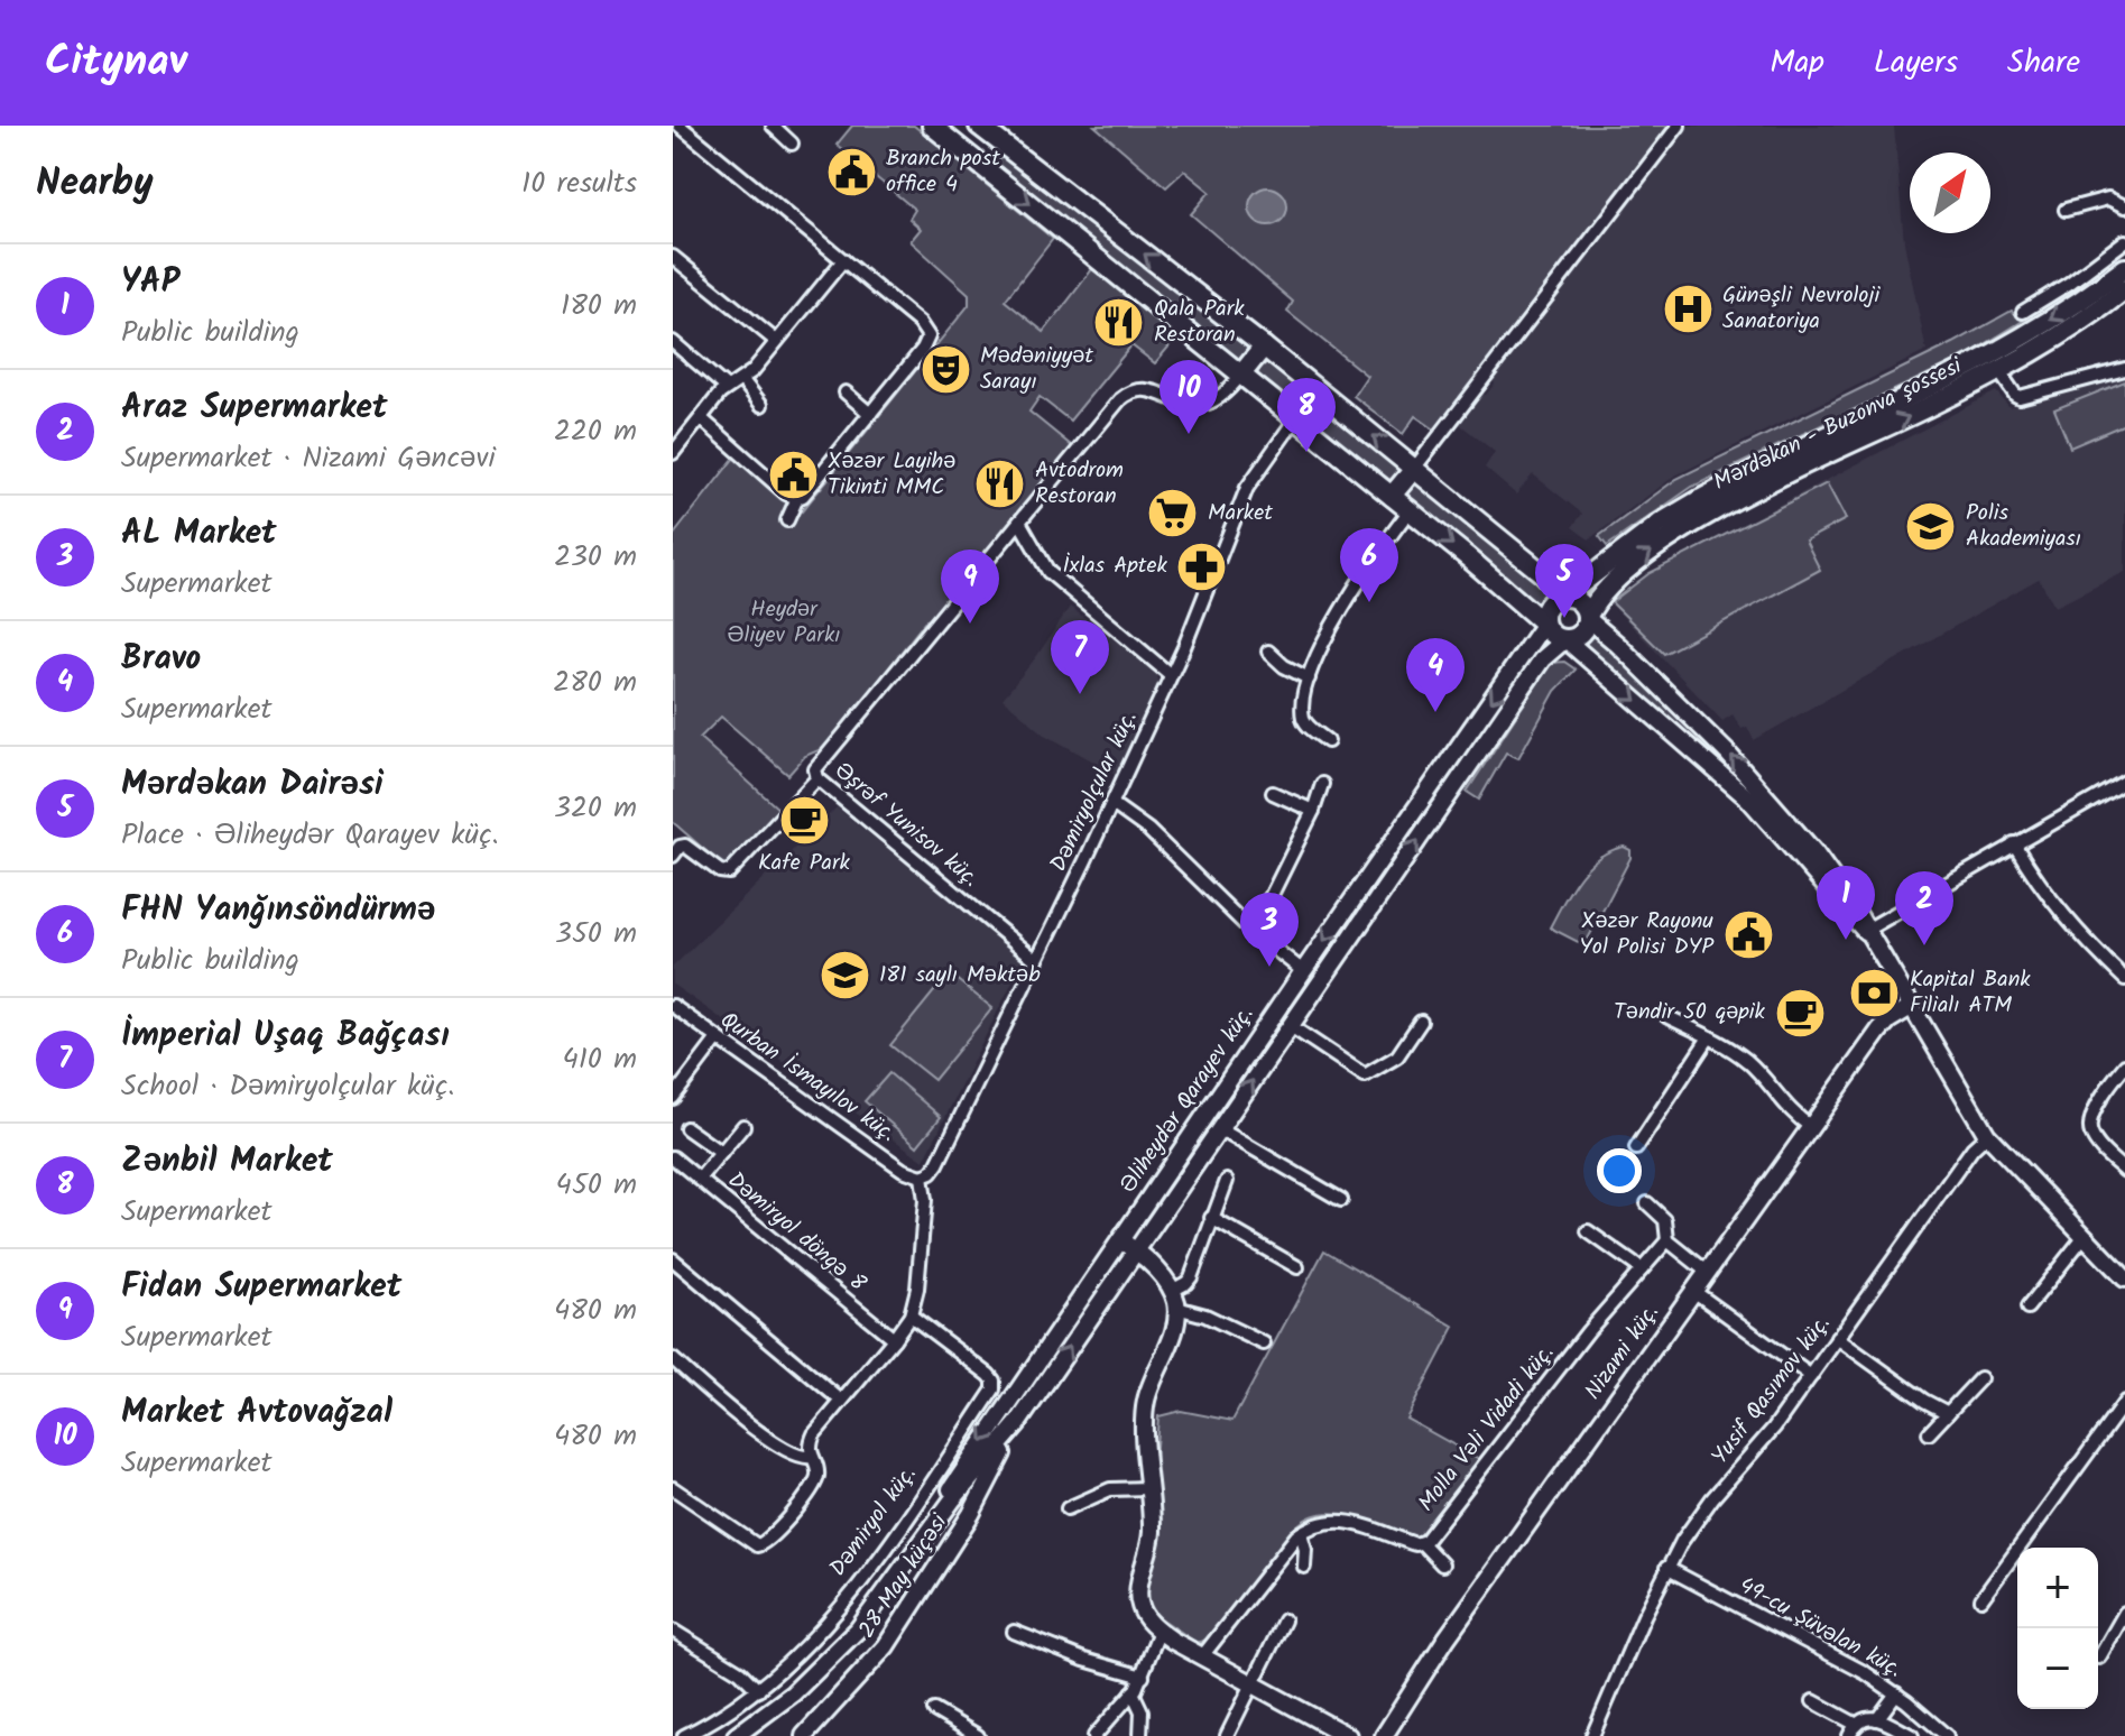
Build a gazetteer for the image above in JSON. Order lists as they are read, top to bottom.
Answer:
{
  "streets": {
    "main road": [
      "Mərdəkan - Buzonva şossesi",
      "Əliheydər Qarayev küç.",
      "Nizami küç.",
      "28 May küçəsi"
    ],
    "street": [
      "Dəmiryolçular küç.",
      "Əşrəf Yunisov küç.",
      "Qurban İsmayılov küç.",
      "Dəmiryol döngə 8",
      "Yusif Qasımov küç.",
      "Molla Vəli Vidadi küç.",
      "Dəmiryol küç.",
      "49-cu Şüvəlan küç."
    ]
  },
  "crossings": [
    ["Mərdəkan - Buzonva şossesi", "Əliheydər Qarayev küç."],
    ["Dəmiryolçular küç.", "Əşrəf Yunisov küç."],
    ["Dəmiryolçular küç.", "Qurban İsmayılov küç."],
    ["Əliheydər Qarayev küç.", "28 May küçəsi"],
    ["Yusif Qasımov küç.", "49-cu Şüvəlan küç."]
  ],
  "parks": ["Heydər Əliyev Parkı"],
  "places": {
    "public building": ["Branch post office 4", "Xəzər Layihə Tikinti MMC", "Xəzər Rayonu Yol Polisi DYP"],
    "hospital": ["Günəşli Nevroloji Sanatoriya"],
    "restaurant": ["Qala Park Restoran", "Avtodrom Restoran"],
    "theatre": ["Mədəniyyət Sarayı"],
    "supermarket": ["Market"],
    "school or university": ["Polis Akademiyası", "181 saylı Məktəb"],
    "pharmacy": ["İxlas Aptek"],
    "cafe": ["Kafe Park", "Təndir 50 qəpik"],
    "bank": ["Kapital Bank Filialı ATM"]
  },
  "north": "top right",
  "page": {
    "header": "Citynav",
    "nav": ["Map", "Layers", "Share"],
    "heading": ["Nearby", "10 results"],
    "list": [
      {
        "mark": "1",
        "name": "YAP",
        "note": "Public building",
        "value": "180 m"
      },
      {
        "mark": "2",
        "name": "Araz Supermarket",
        "note": "Supermarket · Nizami Gəncəvi",
        "value": "220 m"
      },
      {
        "mark": "3",
        "name": "AL Market",
        "note": "Supermarket",
        "value": "230 m"
      },
      {
        "mark": "4",
        "name": "Bravo",
        "note": "Supermarket",
        "value": "280 m"
      },
      {
        "mark": "5",
        "name": "Mərdəkan Dairəsi",
        "note": "Place · Əliheydər Qarayev küç.",
        "value": "320 m"
      },
      {
        "mark": "6",
        "name": "FHN Yanğınsöndürmə",
        "note": "Public building",
        "value": "350 m"
      },
      {
        "mark": "7",
        "name": "İmperial Uşaq Bağçası",
        "note": "School · Dəmiryolçular küç.",
        "value": "410 m"
      },
      {
        "mark": "8",
        "name": "Zənbil Market",
        "note": "Supermarket",
        "value": "450 m"
      },
      {
        "mark": "9",
        "name": "Fidan Supermarket",
        "note": "Supermarket",
        "value": "480 m"
      },
      {
        "mark": "10",
        "name": "Market Avtovağzal",
        "note": "Supermarket",
        "value": "480 m"
      }
    ],
    "pins": [
      "10",
      "8",
      "6",
      "5",
      "9",
      "7",
      "4",
      "1",
      "2",
      "3"
    ],
    "map_buttons": ["+", "−"]
  }
}
